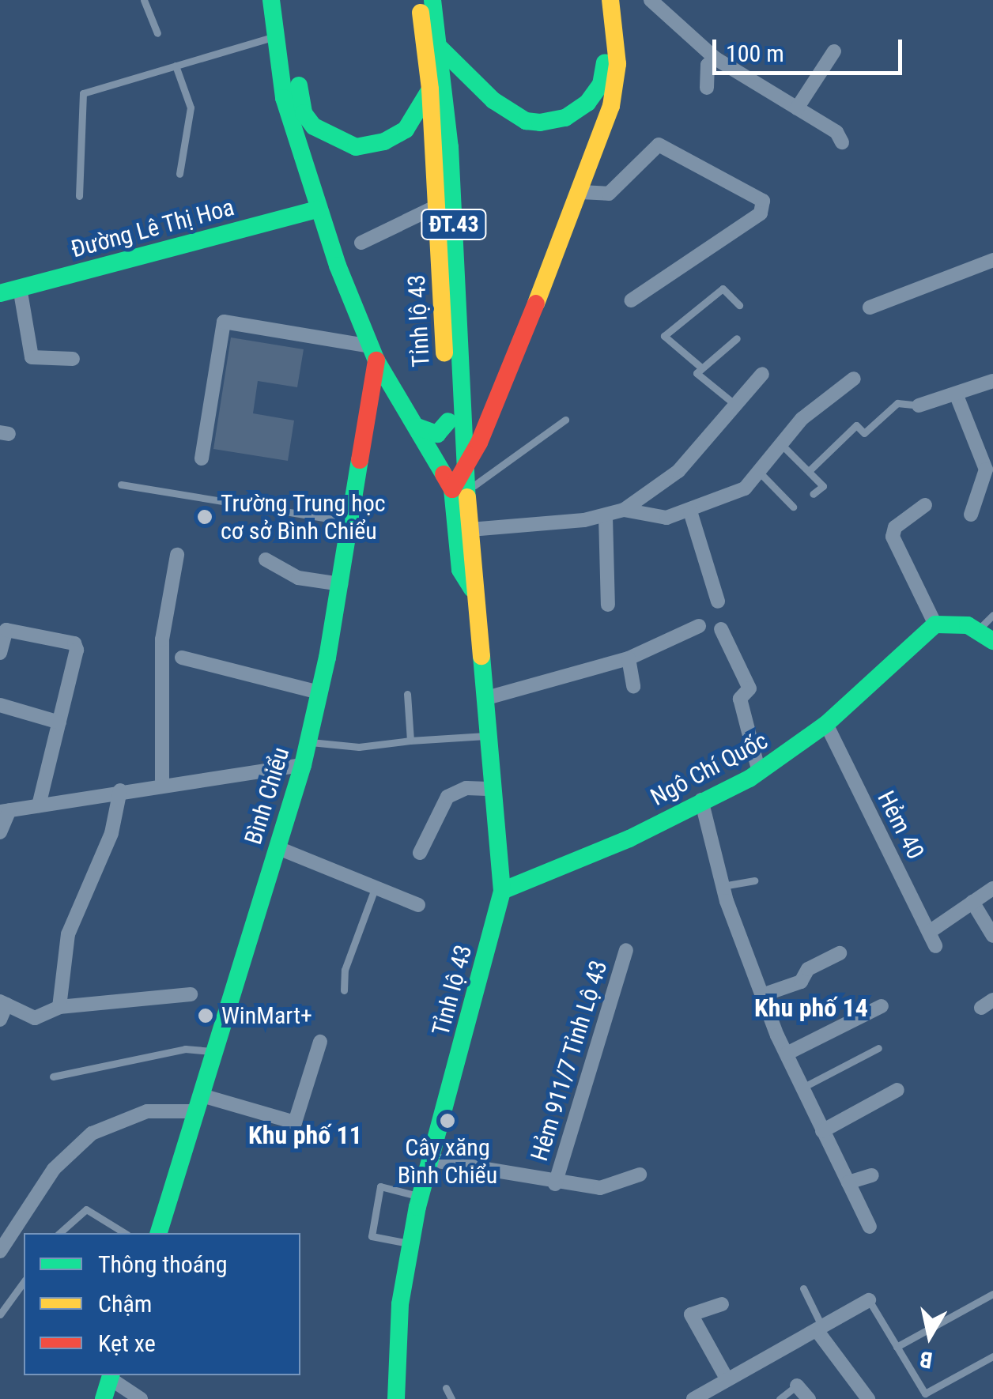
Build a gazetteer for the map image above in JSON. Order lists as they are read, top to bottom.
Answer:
{
  "streets": {
    "main road": [
      "ĐT.43",
      "Đường Lê Thị Hoa",
      "Tỉnh lộ 43",
      "Ngô Chí Quốc",
      "Bình Chiểu"
    ],
    "street": ["Hẻm 40", "Hẻm 911/7 Tỉnh Lộ 43"]
  },
  "crossings": [
    ["ĐT.43", "Đường Lê Thị Hoa"],
    ["ĐT.43", "Tỉnh lộ 43"],
    ["ĐT.43", "Bình Chiểu"],
    ["Tỉnh lộ 43", "Ngô Chí Quốc"],
    ["Ngô Chí Quốc", "Hẻm 40"]
  ],
  "districts": ["Khu phố 14", "Khu phố 11"],
  "places": ["Trường Trung học cơ sở Bình Chiểu", "WinMart+", "Cây xăng Bình Chiểu"],
  "legend": ["Thông thoáng", "Chậm", "Kẹt xe"],
  "scale_bar": "100 m",
  "north": "bottom"
}
